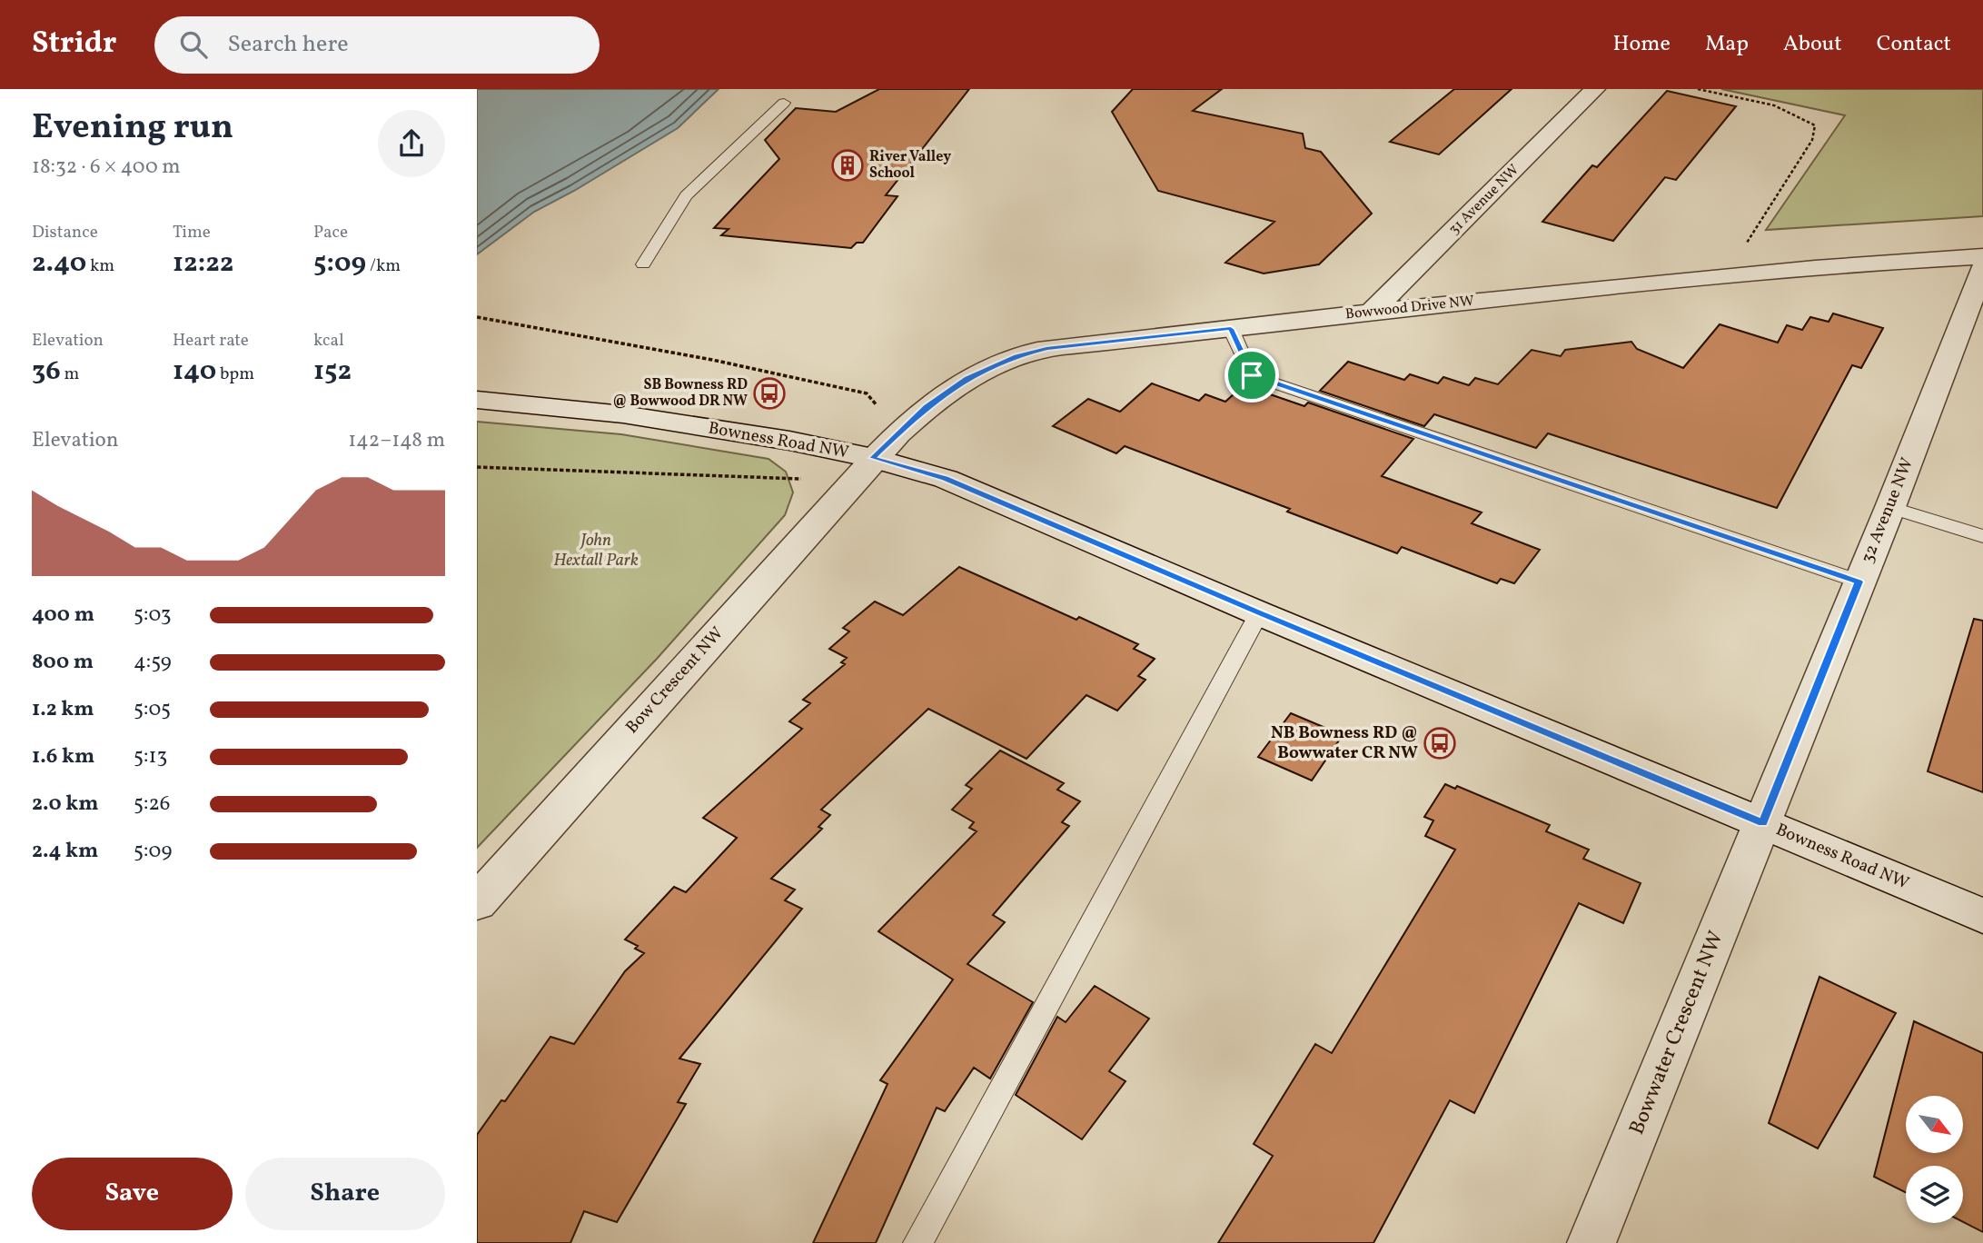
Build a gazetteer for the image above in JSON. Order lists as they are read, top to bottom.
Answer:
{
  "streets": {
    "street": [
      "31 Avenue NW",
      "Bowwood Drive NW",
      "Bowness Road NW",
      "32 Avenue NW",
      "Bow Crescent NW",
      "Bowwater Crescent NW"
    ]
  },
  "crossings": [
    ["31 Avenue NW", "Bowwood Drive NW"],
    ["Bowwood Drive NW", "Bowness Road NW"],
    ["Bowwood Drive NW", "Bow Crescent NW"],
    ["Bowness Road NW", "32 Avenue NW"],
    ["Bowness Road NW", "Bow Crescent NW"],
    ["Bowness Road NW", "Bowwater Crescent NW"],
    ["32 Avenue NW", "Bowwater Crescent NW"]
  ],
  "parks": ["John Hextall Park"],
  "places": {
    "building": ["River Valley School"],
    "bus stop": ["SB Bowness RD @ Bowwood DR NW", "NB Bowness RD @ Bowwater CR NW"]
  },
  "north": "bottom right",
  "page": {
    "header": "Stridr",
    "search": "Search here",
    "nav": [
      "Home",
      "Map",
      "About",
      "Contact"
    ],
    "heading": ["Evening run", "18:32 · 6 × 400 m"],
    "stats": [
      ["Distance", "2.40 km"],
      ["Time", "12:22"],
      ["Pace", "5:09 /km"],
      ["Elevation", "36 m"],
      ["Heart rate", "140 bpm"],
      ["kcal", "152"]
    ],
    "chart": ["Elevation", "142–148 m"],
    "list": [
      {
        "name": "400 m",
        "note": "5:03"
      },
      {
        "name": "800 m",
        "note": "4:59"
      },
      {
        "name": "1.2 km",
        "note": "5:05"
      },
      {
        "name": "1.6 km",
        "note": "5:13"
      },
      {
        "name": "2.0 km",
        "note": "5:26"
      },
      {
        "name": "2.4 km",
        "note": "5:09"
      }
    ],
    "buttons": ["Save", "Share"]
  }
}
